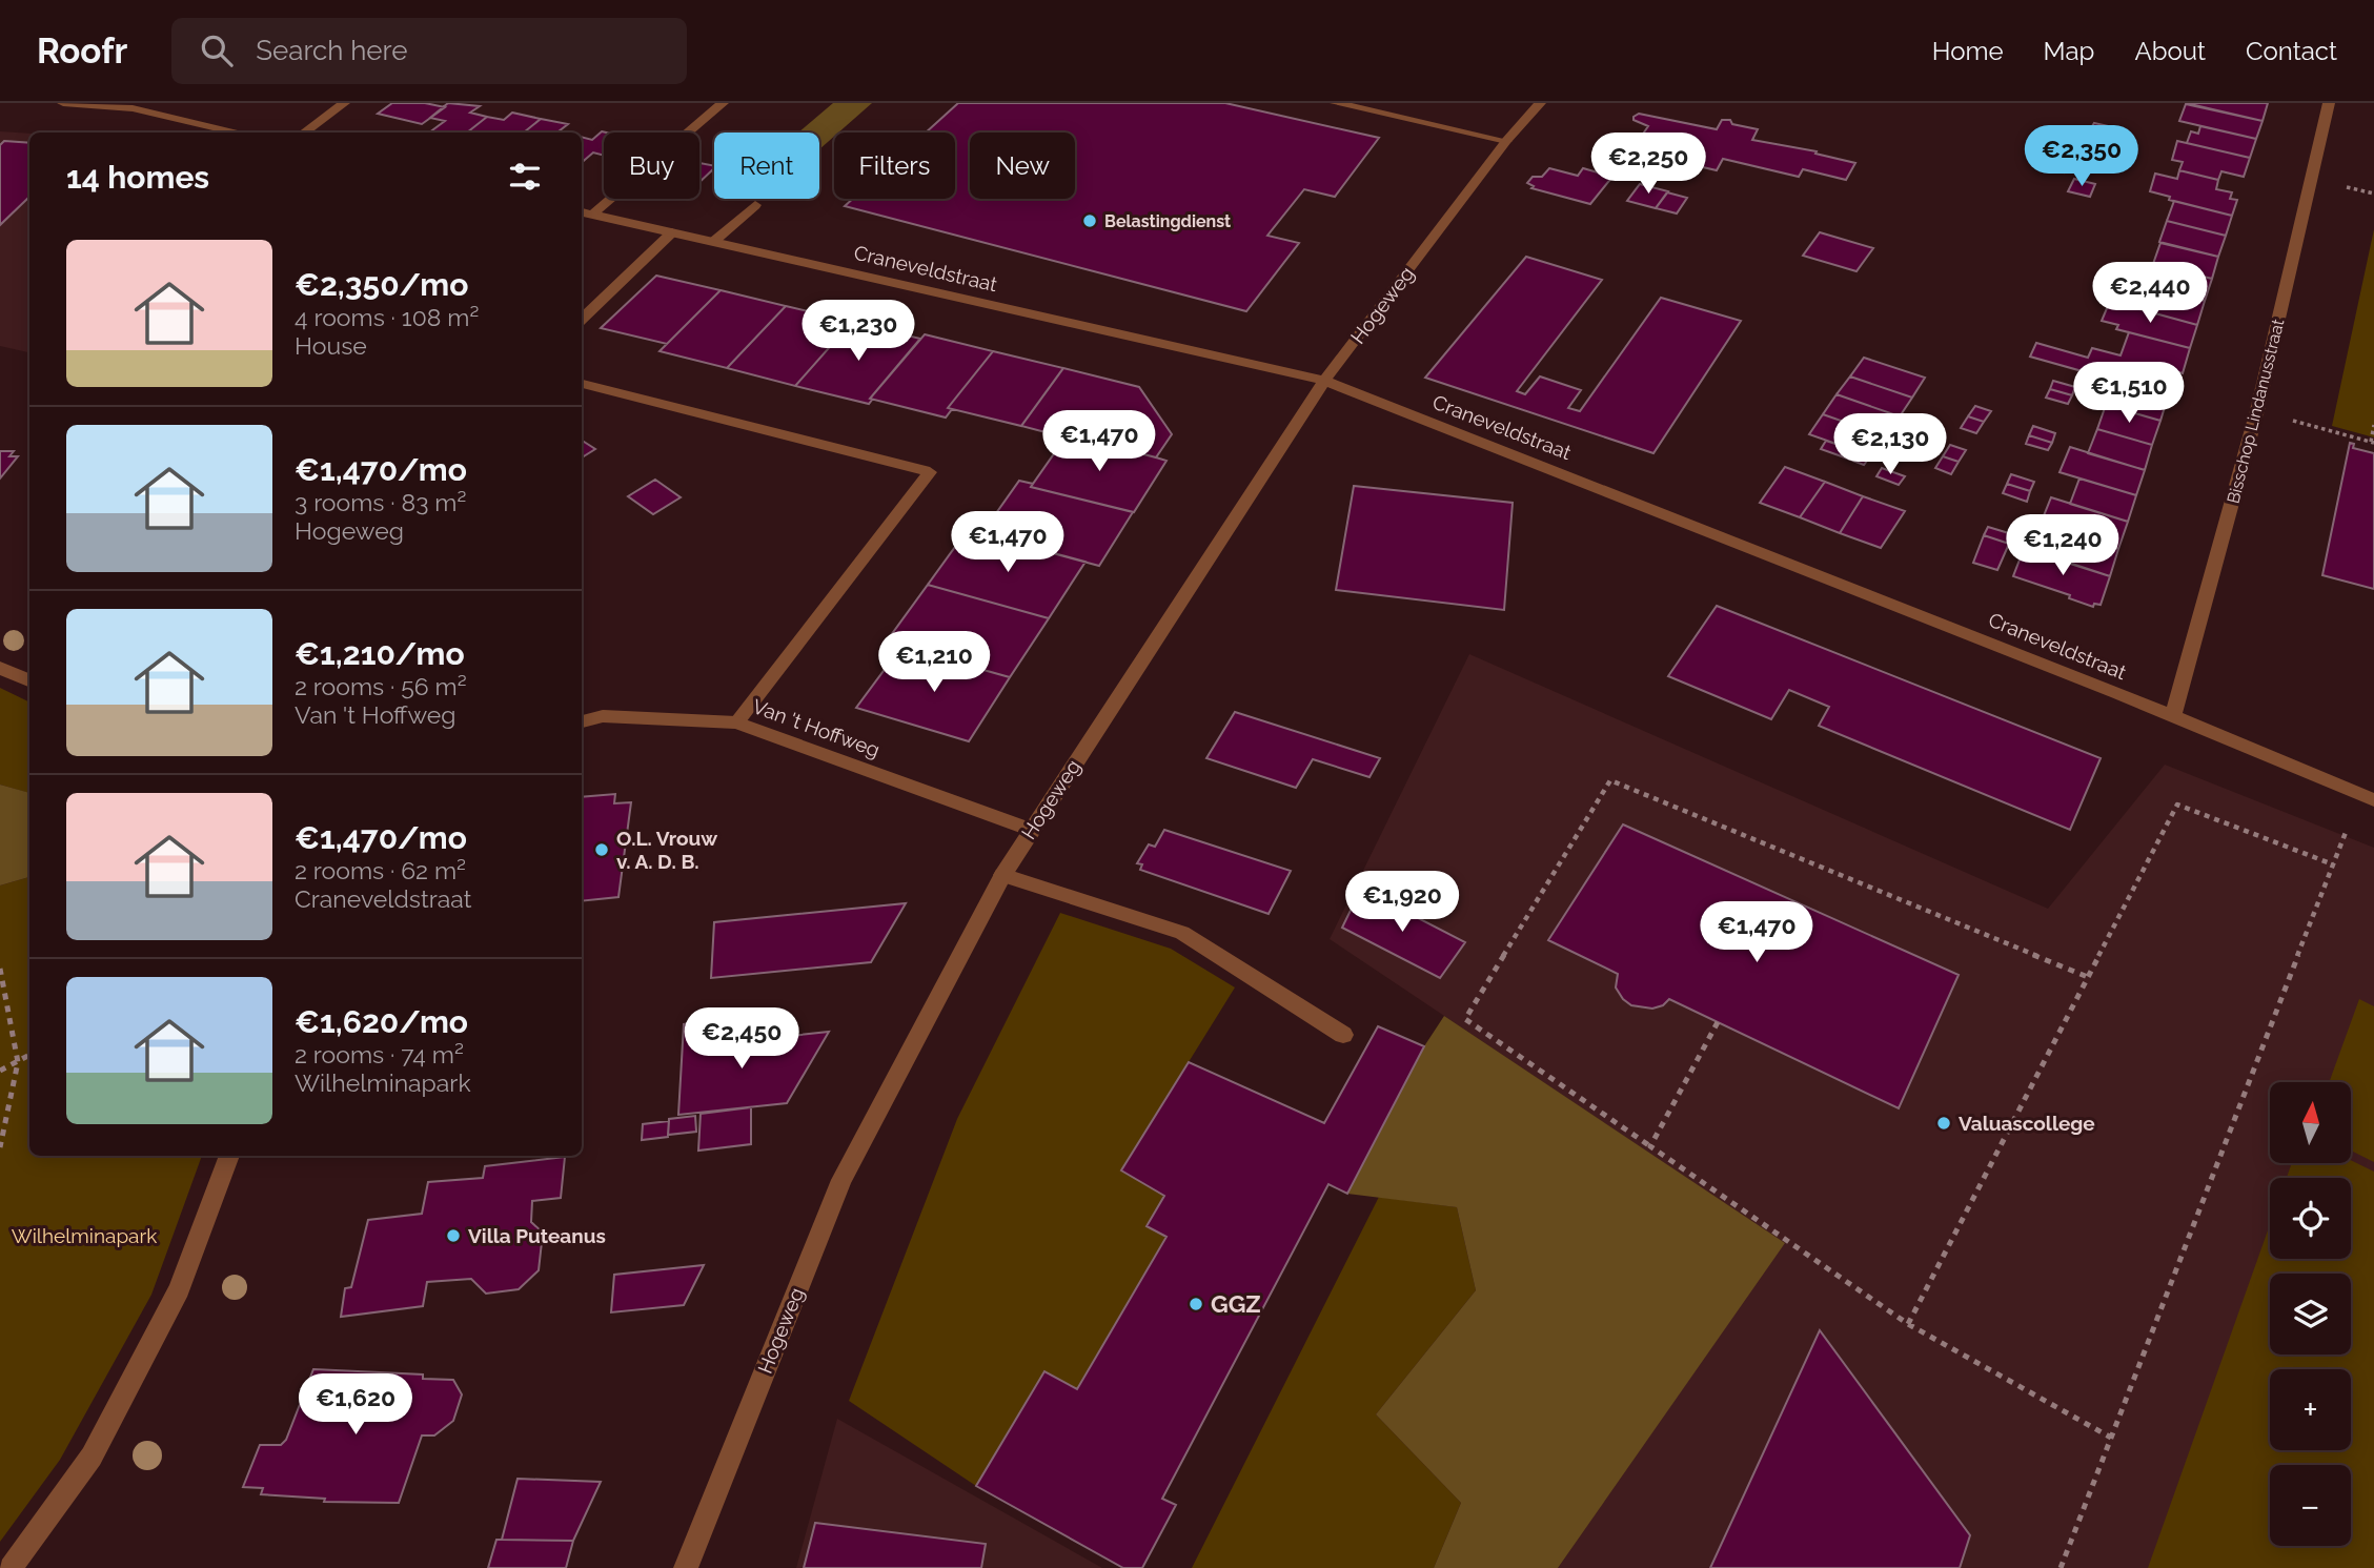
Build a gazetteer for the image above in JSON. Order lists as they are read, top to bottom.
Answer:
{
  "streets": {
    "street": [
      "Craneveldstraat",
      "Hogeweg",
      "Bisschop Lindanusstraat",
      "Van 't Hoffweg"
    ]
  },
  "crossings": [
    ["Craneveldstraat", "Hogeweg"],
    ["Craneveldstraat", "Bisschop Lindanusstraat"],
    ["Hogeweg", "Van 't Hoffweg"]
  ],
  "parks": ["Wilhelminapark"],
  "places": [
    "Belastingdienst",
    "O.L. Vrouw v. A. D. B.",
    "Valuascollege",
    "Villa Puteanus",
    "GGZ"
  ],
  "north": "top",
  "page": {
    "header": "Roofr",
    "search": "Search here",
    "nav": [
      "Home",
      "Map",
      "About",
      "Contact"
    ],
    "price": [
      "€2,350",
      "€2,250",
      "€2,440",
      "€1,230",
      "€1,510",
      "€1,470",
      "€2,130",
      "€1,470",
      "€1,240",
      "€1,210",
      "€1,920",
      "€1,470",
      "€2,450",
      "€1,620"
    ],
    "chip": [
      "Buy",
      "Rent",
      "Filters",
      "New"
    ],
    "heading": "14 homes",
    "list": [
      {
        "name": "€2,350/mo",
        "note": "4 rooms · 108 m² · House"
      },
      {
        "name": "€1,470/mo",
        "note": "3 rooms · 83 m² · Hogeweg"
      },
      {
        "name": "€1,210/mo",
        "note": "2 rooms · 56 m² · Van 't Hoffweg"
      },
      {
        "name": "€1,470/mo",
        "note": "2 rooms · 62 m² · Craneveldstraat"
      },
      {
        "name": "€1,620/mo",
        "note": "2 rooms · 74 m² · Wilhelminapark"
      }
    ],
    "map_buttons": ["+", "−"]
  }
}
